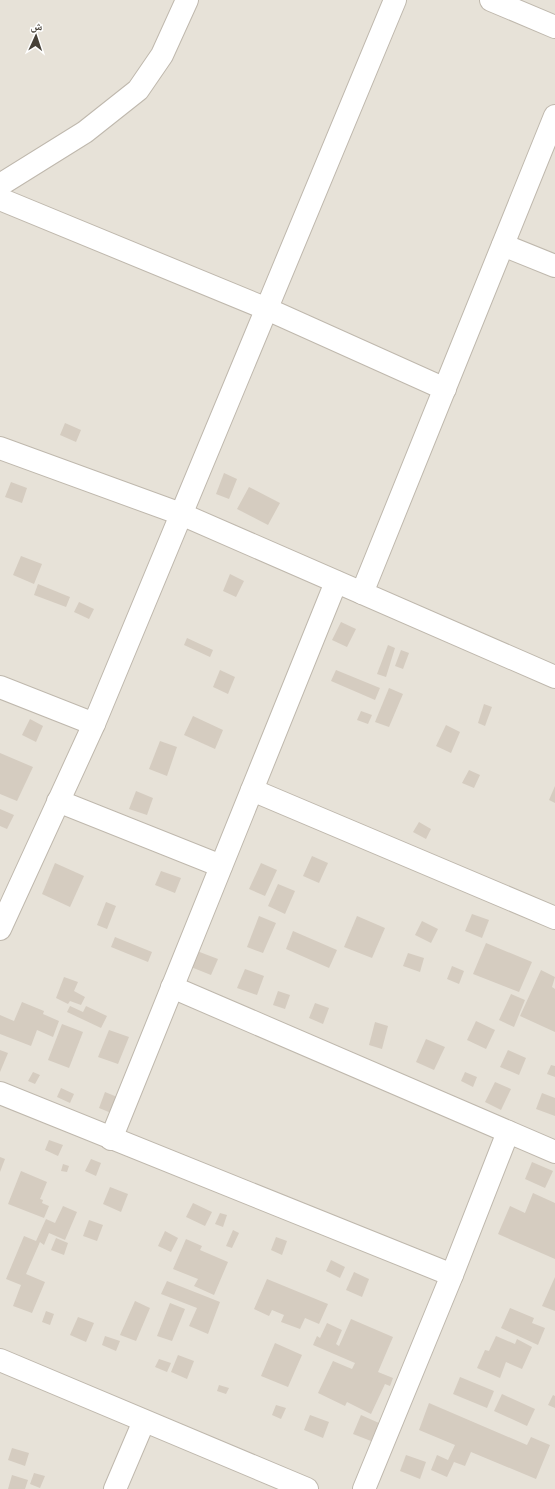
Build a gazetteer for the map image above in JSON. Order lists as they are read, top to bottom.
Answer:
{
  "north": "top"
}
